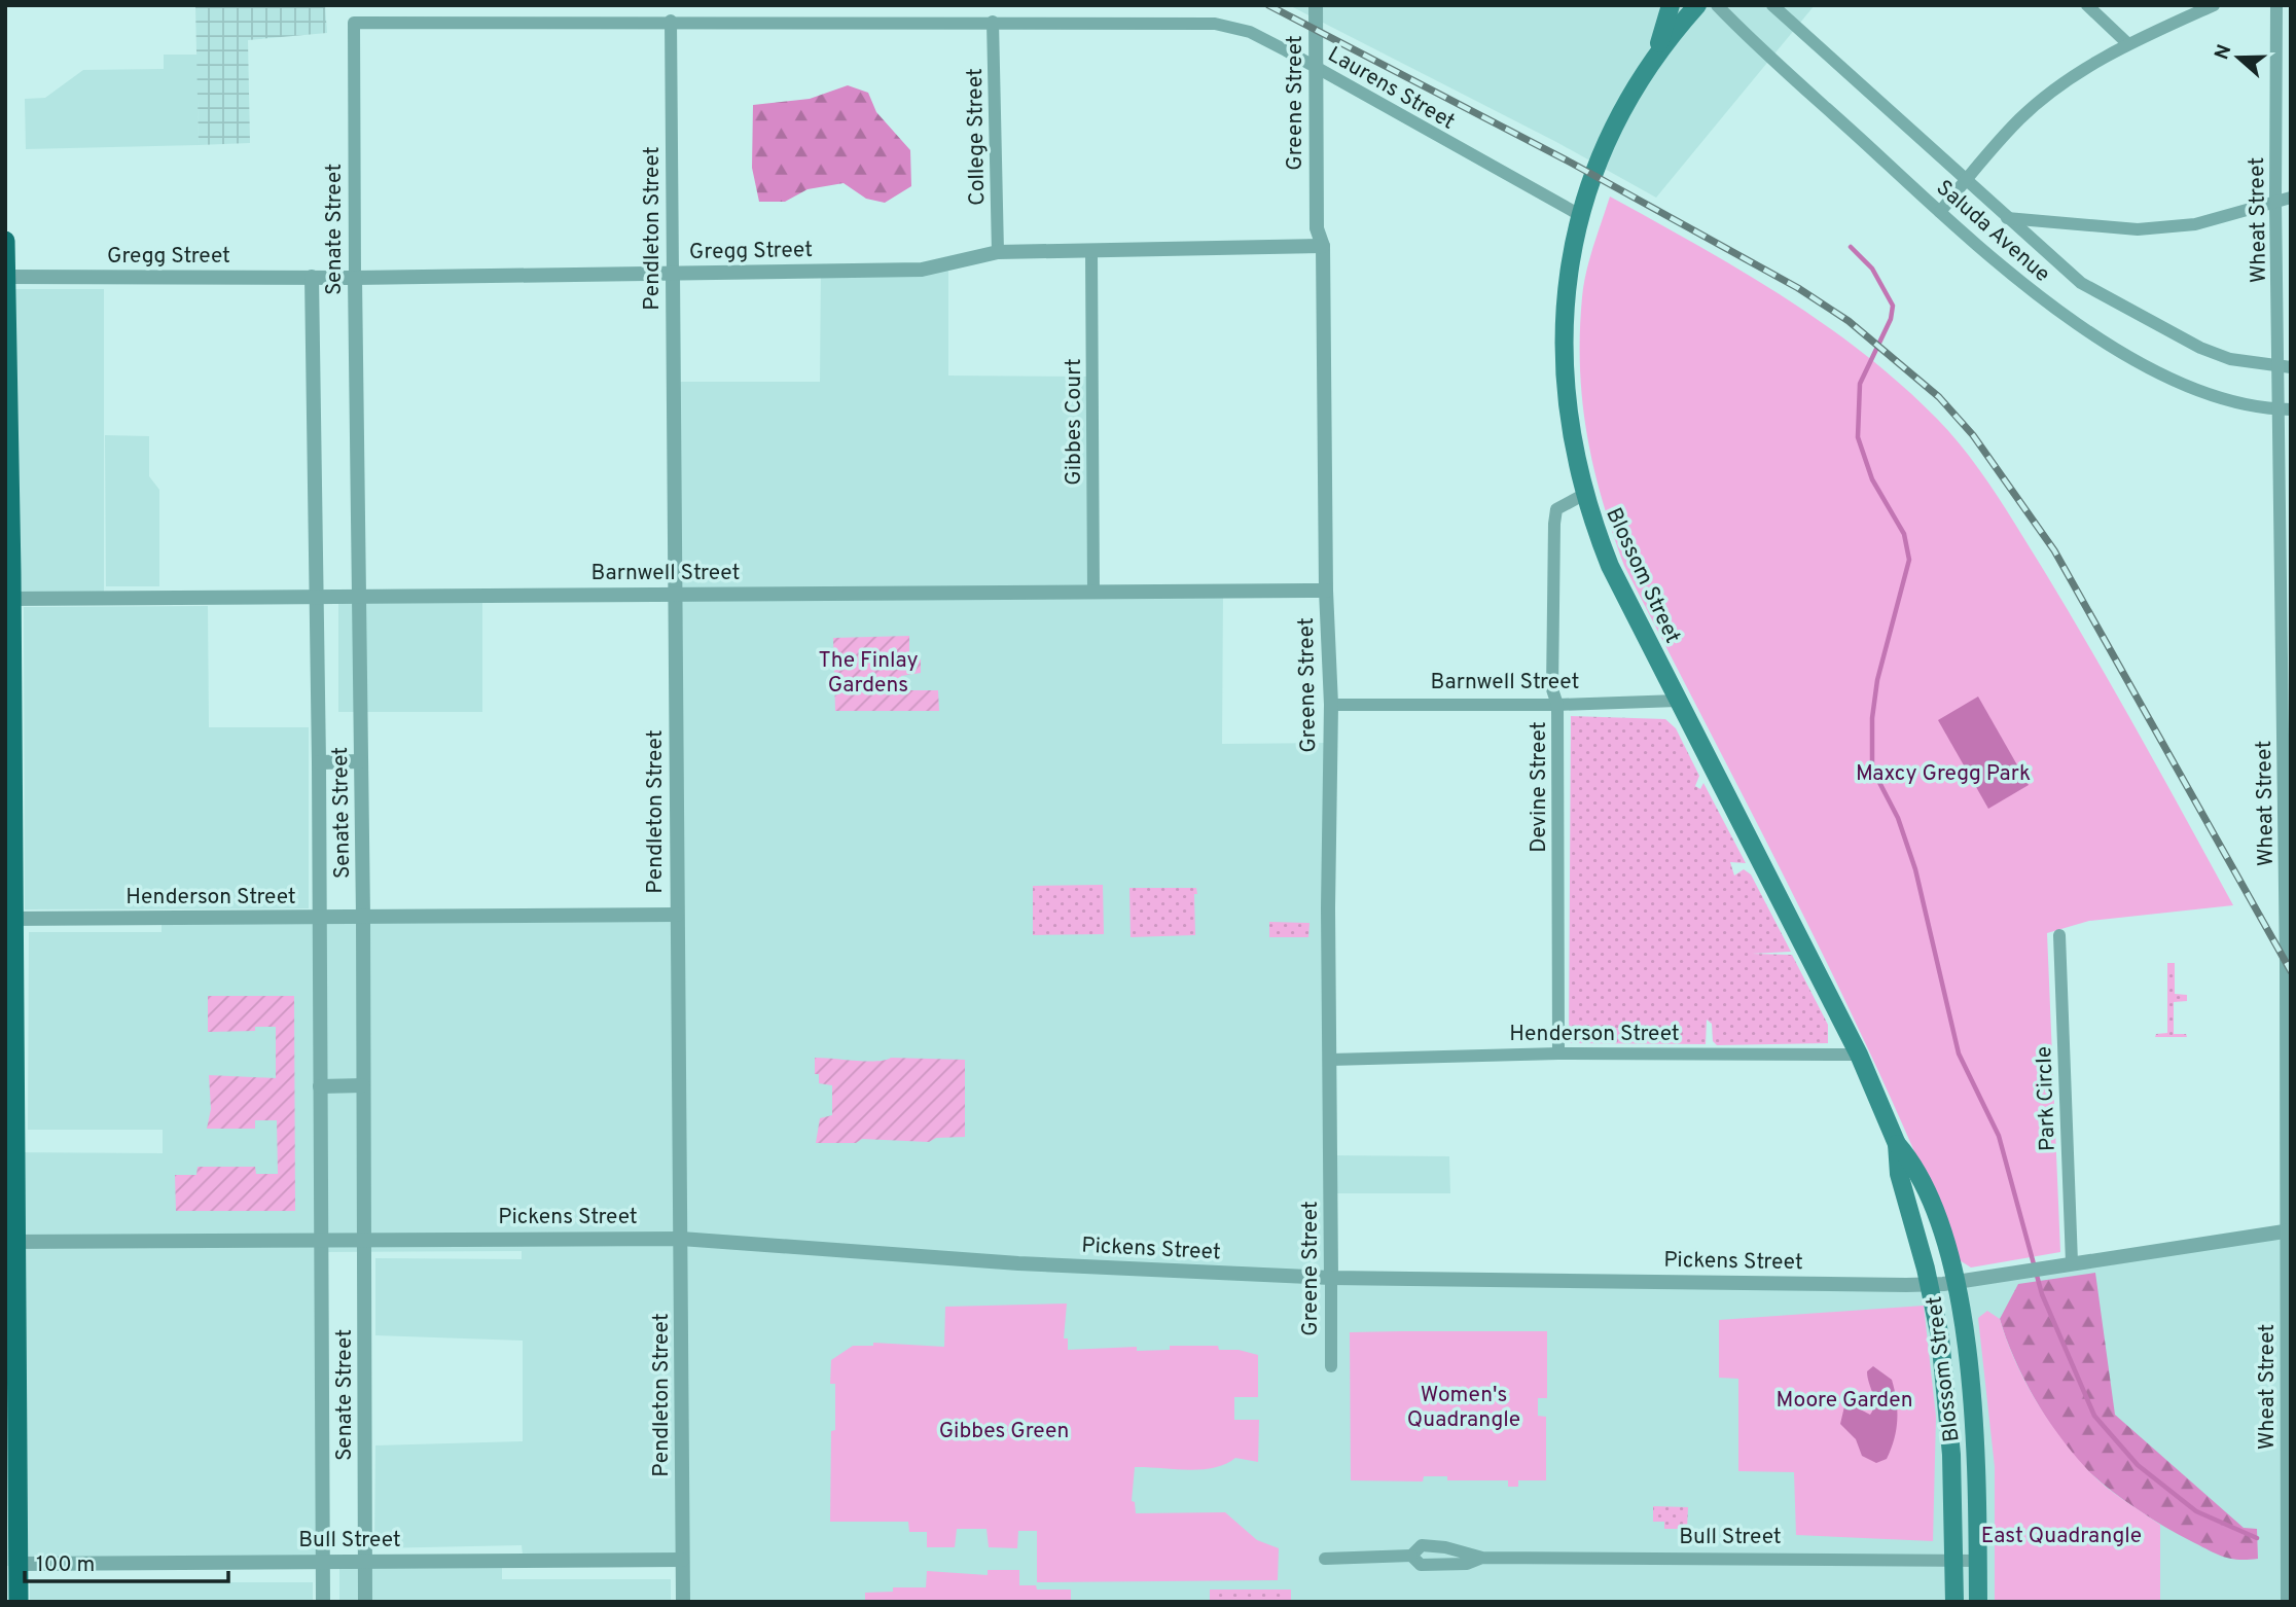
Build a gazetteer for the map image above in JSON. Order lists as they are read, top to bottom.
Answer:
{
  "streets": {
    "main road": ["Blossom Street"],
    "street": [
      "Laurens Street",
      "Greene Street",
      "College Street",
      "Wheat Street",
      "Pendleton Street",
      "Senate Street",
      "Saluda Avenue",
      "Gregg Street",
      "Gibbes Court",
      "Barnwell Street",
      "Devine Street",
      "Henderson Street",
      "Park Circle",
      "Pickens Street",
      "Bull Street"
    ]
  },
  "crossings": [
    ["Laurens Street", "Greene Street"],
    ["Laurens Street", "College Street"],
    ["Laurens Street", "Pendleton Street"],
    ["Laurens Street", "Senate Street"],
    ["Laurens Street", "Blossom Street"],
    ["Greene Street", "Gregg Street"],
    ["Greene Street", "Barnwell Street"],
    ["Greene Street", "Henderson Street"],
    ["Greene Street", "Pickens Street"],
    ["College Street", "Gregg Street"],
    ["Wheat Street", "Saluda Avenue"],
    ["Wheat Street", "Pickens Street"],
    ["Pendleton Street", "Gregg Street"],
    ["Pendleton Street", "Barnwell Street"],
    ["Pendleton Street", "Henderson Street"],
    ["Pendleton Street", "Pickens Street"],
    ["Pendleton Street", "Bull Street"],
    ["Senate Street", "Gregg Street"],
    ["Senate Street", "Barnwell Street"],
    ["Senate Street", "Henderson Street"],
    ["Senate Street", "Pickens Street"],
    ["Senate Street", "Bull Street"],
    ["Gregg Street", "Gibbes Court"],
    ["Gibbes Court", "Barnwell Street"],
    ["Barnwell Street", "Blossom Street"],
    ["Barnwell Street", "Devine Street"],
    ["Blossom Street", "Devine Street"],
    ["Blossom Street", "Henderson Street"],
    ["Blossom Street", "Pickens Street"],
    ["Blossom Street", "Bull Street"],
    ["Devine Street", "Henderson Street"],
    ["Park Circle", "Pickens Street"]
  ],
  "parks": [
    "The Finlay Gardens",
    "Maxcy Gregg Park",
    "Women's Quadrangle",
    "Moore Garden",
    "Gibbes Green",
    "East Quadrangle"
  ],
  "scale_bar": "100 m",
  "north": "left"
}
